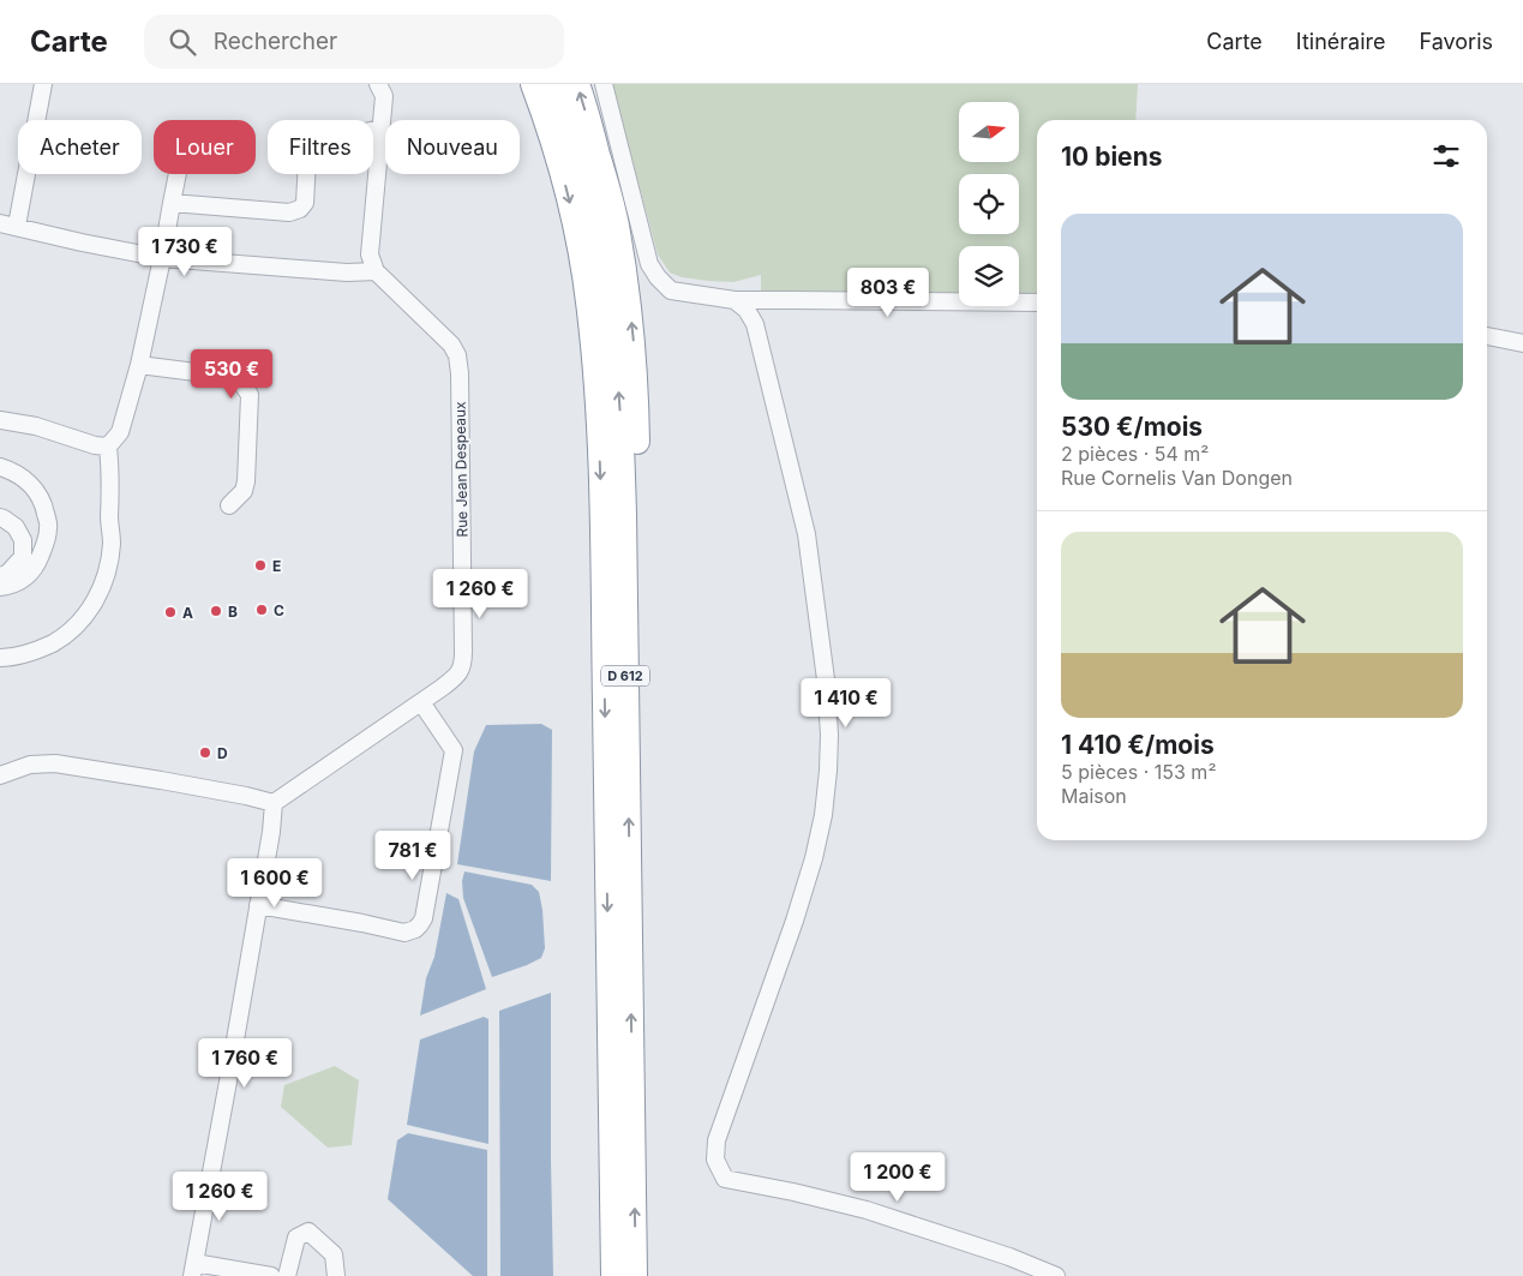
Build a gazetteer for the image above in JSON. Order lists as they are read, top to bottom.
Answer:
{
  "streets": {
    "highway": ["D 612"],
    "street": ["Rue Jean Despeaux"]
  },
  "places": [
    "E",
    "C",
    "B",
    "A",
    "D"
  ],
  "north": "right",
  "page": {
    "header": "Carte",
    "search": "Rechercher",
    "nav": ["Carte", "Itinéraire", "Favoris"],
    "chip": [
      "Acheter",
      "Louer",
      "Filtres",
      "Nouveau"
    ],
    "heading": "10 biens",
    "list": [
      {
        "name": "530 €/mois",
        "note": "2 pièces · 54 m² · Rue Cornelis Van Dongen"
      },
      {
        "name": "1 410 €/mois",
        "note": "5 pièces · 153 m² · Maison"
      }
    ],
    "price": [
      "1 730 €",
      "803 €",
      "530 €",
      "1 260 €",
      "1 410 €",
      "781 €",
      "1 600 €",
      "1 760 €",
      "1 200 €",
      "1 260 €"
    ]
  }
}
